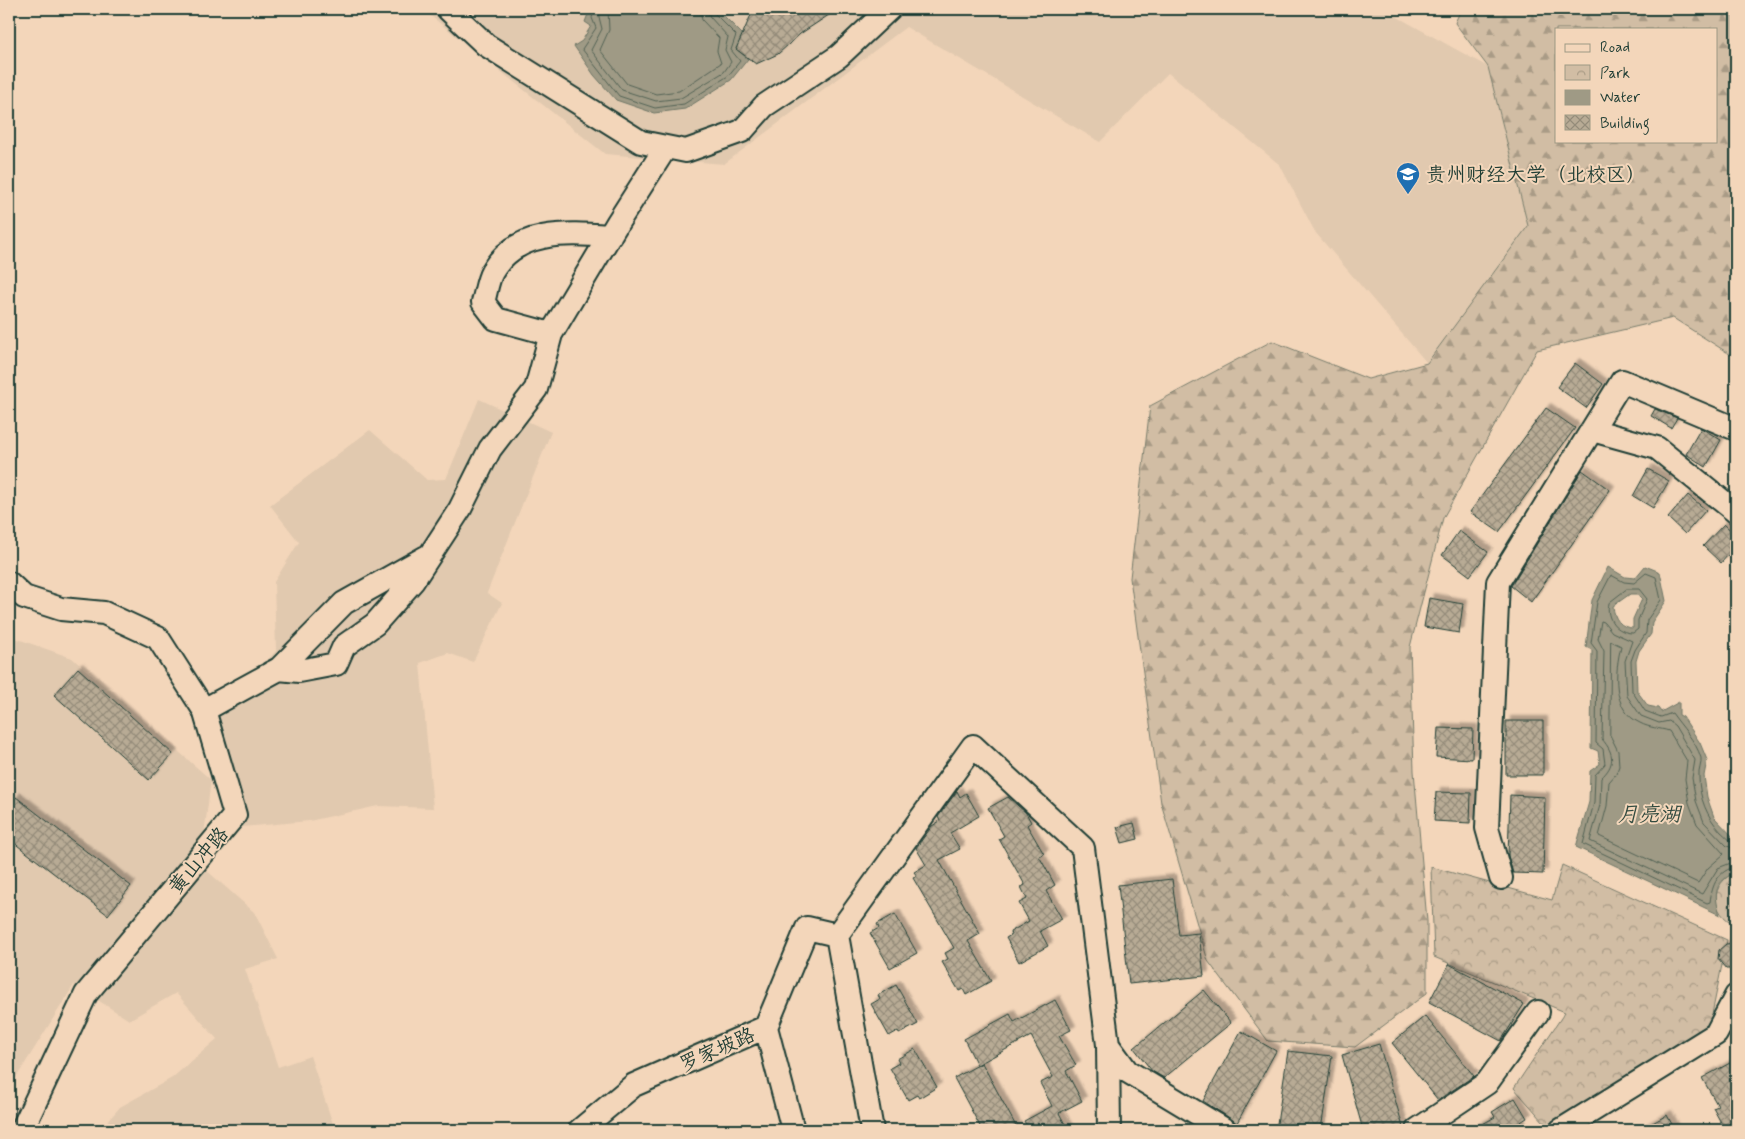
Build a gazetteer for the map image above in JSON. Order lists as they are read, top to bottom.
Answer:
{
  "streets": {
    "street": ["黄山冲路", "罗家坡路"]
  },
  "water": ["月亮湖"],
  "places": {
    "school or university": ["贵州财经大学（北校区）"]
  },
  "legend": [
    "Road",
    "Park",
    "Water",
    "Building"
  ]
}
